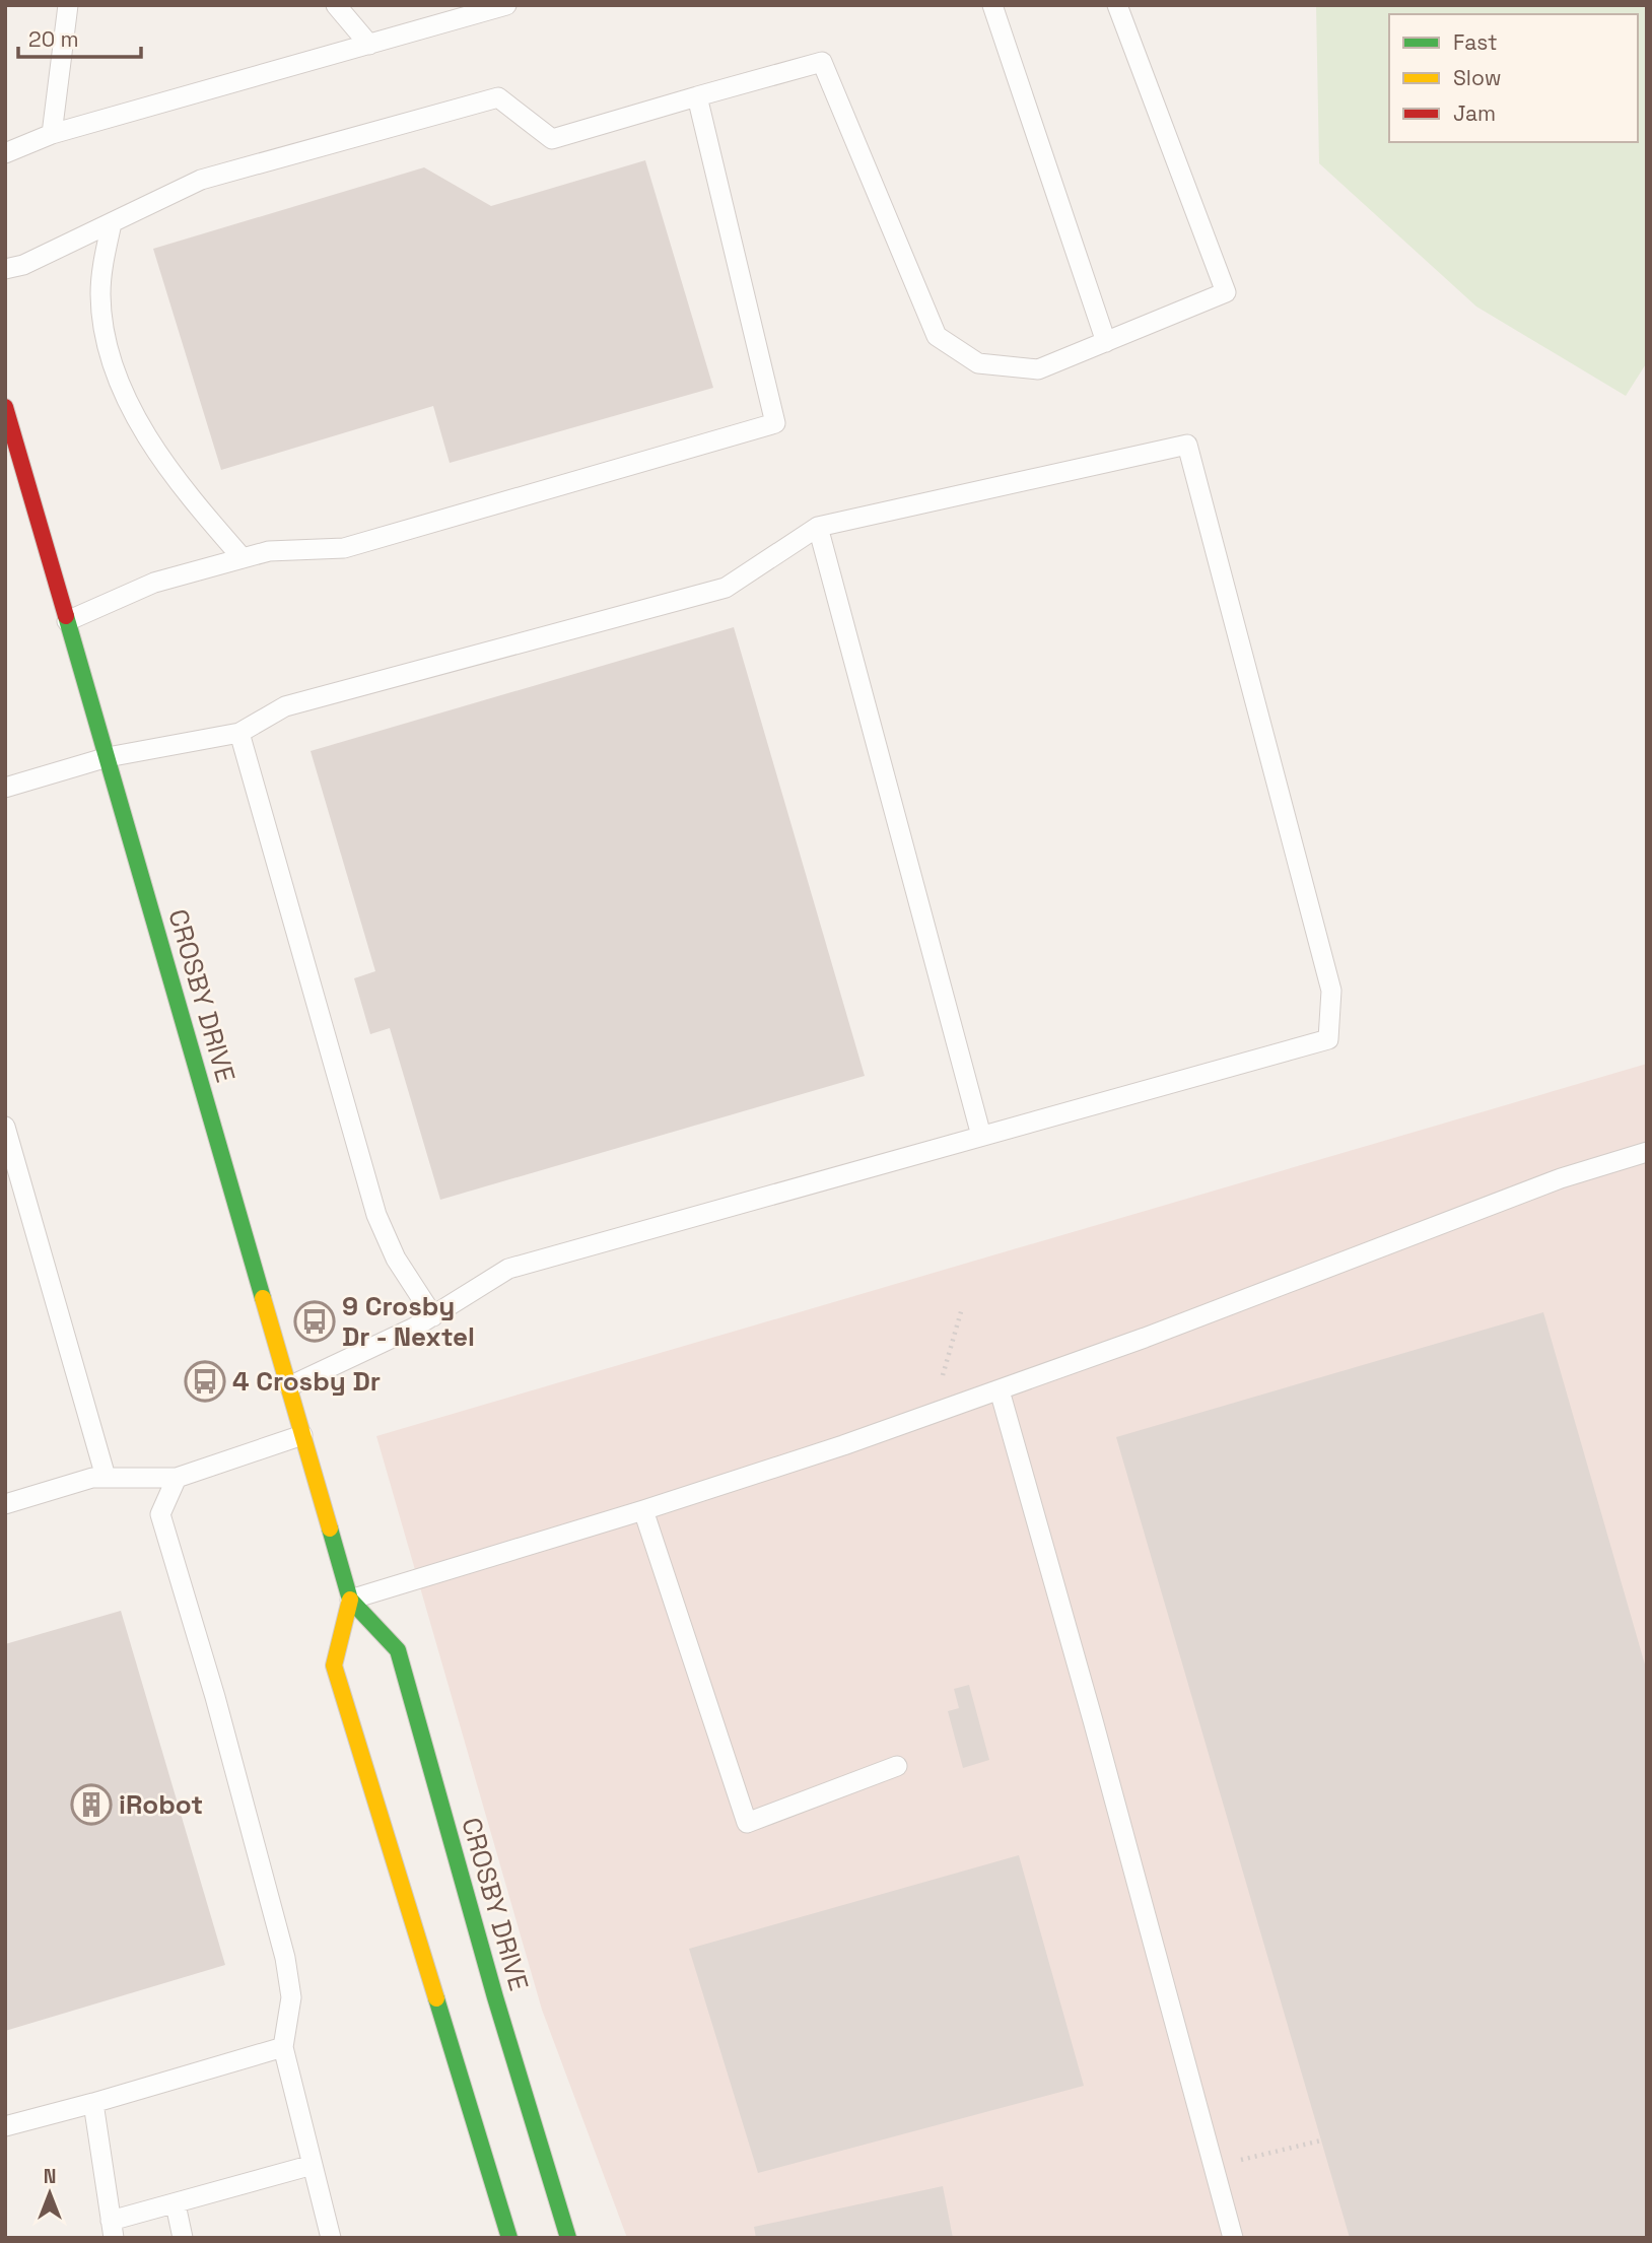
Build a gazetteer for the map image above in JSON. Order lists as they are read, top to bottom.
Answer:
{
  "streets": {
    "main road": ["CROSBY DRIVE"]
  },
  "places": {
    "bus stop": ["9 Crosby Dr - Nextel", "4 Crosby Dr"],
    "building": ["iRobot"]
  },
  "legend": ["Fast", "Slow", "Jam"],
  "scale_bar": "20 m",
  "north": "top"
}
